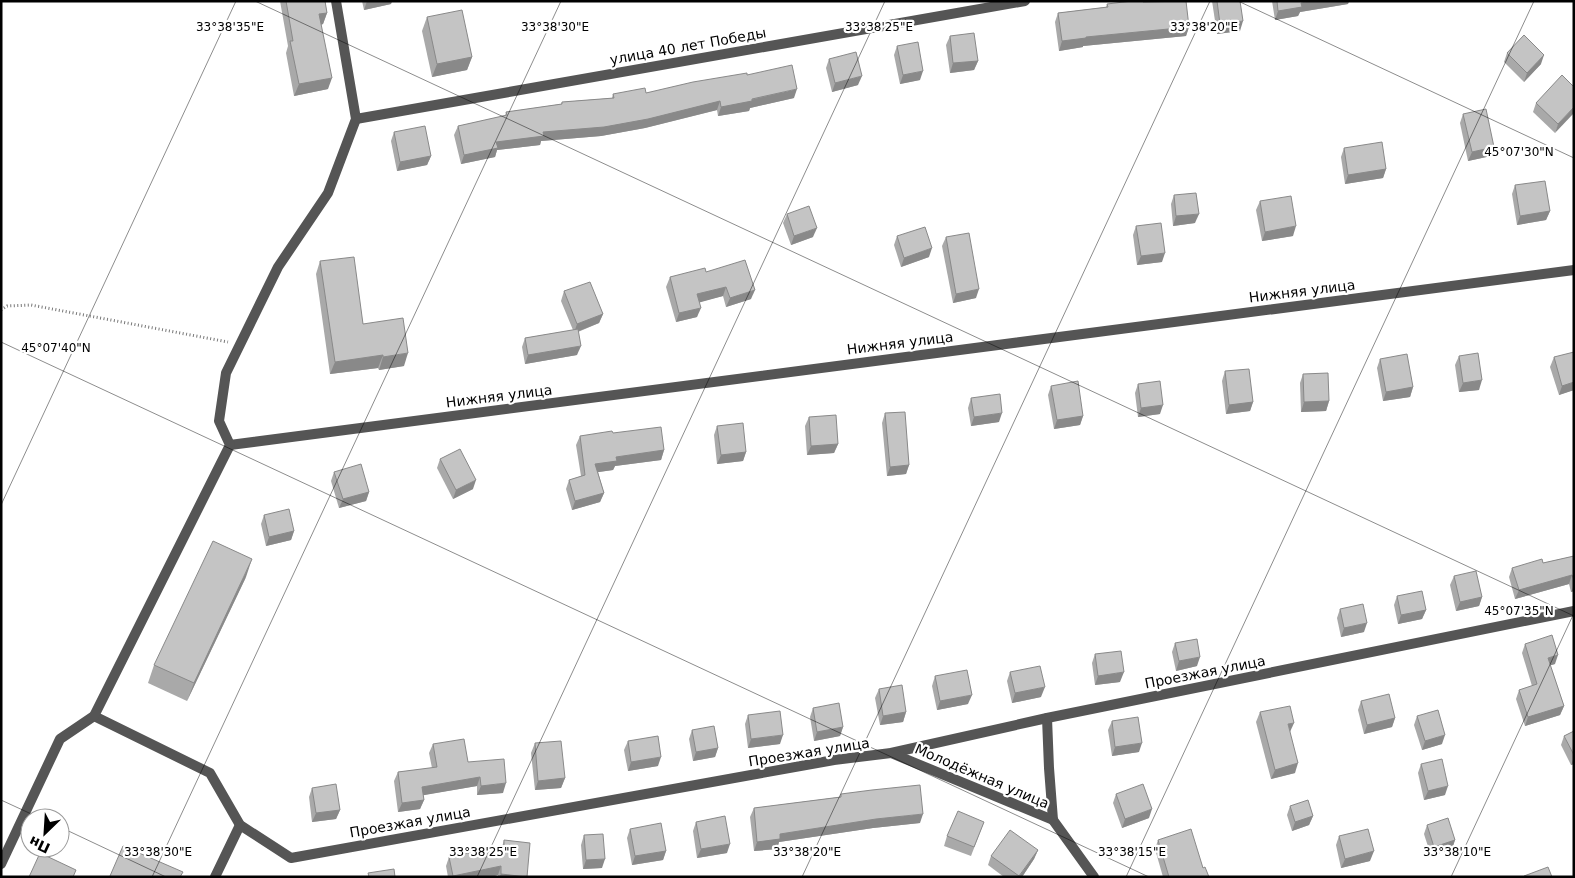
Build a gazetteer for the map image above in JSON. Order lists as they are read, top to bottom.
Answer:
{
  "streets": {
    "street": [
      "улица 40 лет Победы",
      "Нижняя улица",
      "Проезжая улица",
      "Молодёжная улица"
    ]
  },
  "crossings": [
    ["Проезжая улица", "Молодёжная улица"]
  ],
  "north": "bottom left",
  "coordinates": [
    "33°38'30\"E",
    "33°38'35\"E",
    "33°38'25\"E",
    "33°38'20\"E",
    "45°07'30\"N",
    "45°07'40\"N",
    "45°07'35\"N",
    "33°38'15\"E",
    "33°38'10\"E"
  ]
}
